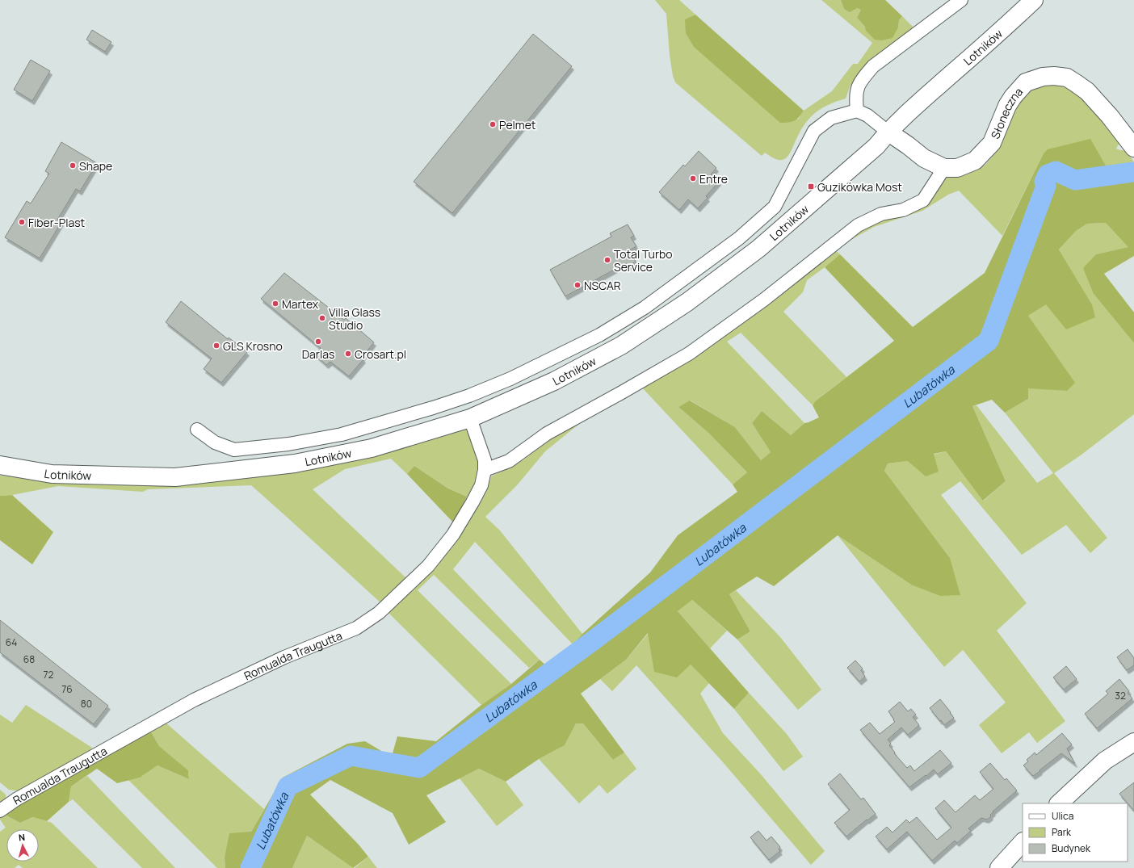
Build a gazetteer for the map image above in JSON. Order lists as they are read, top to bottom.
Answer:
{
  "streets": {
    "street": ["Lotników", "Słoneczna", "Romualda Traugutta"]
  },
  "crossings": [
    ["Lotników", "Romualda Traugutta"]
  ],
  "water": ["Lubatówka"],
  "places": {
    "other": [
      "Pelmet",
      "Shape",
      "Entre",
      "Fiber-Plast",
      "Total Turbo Service",
      "NSCAR",
      "Martex",
      "Villa Glass Studio",
      "Darlas",
      "GLS Krosno",
      "Crosart.pl"
    ],
    "transit": ["Guzikówka Most"]
  },
  "house_numbers": [
    "64",
    "68",
    "72",
    "76",
    "32",
    "80"
  ],
  "legend": ["Ulica", "Park", "Budynek"],
  "north": "top"
}
